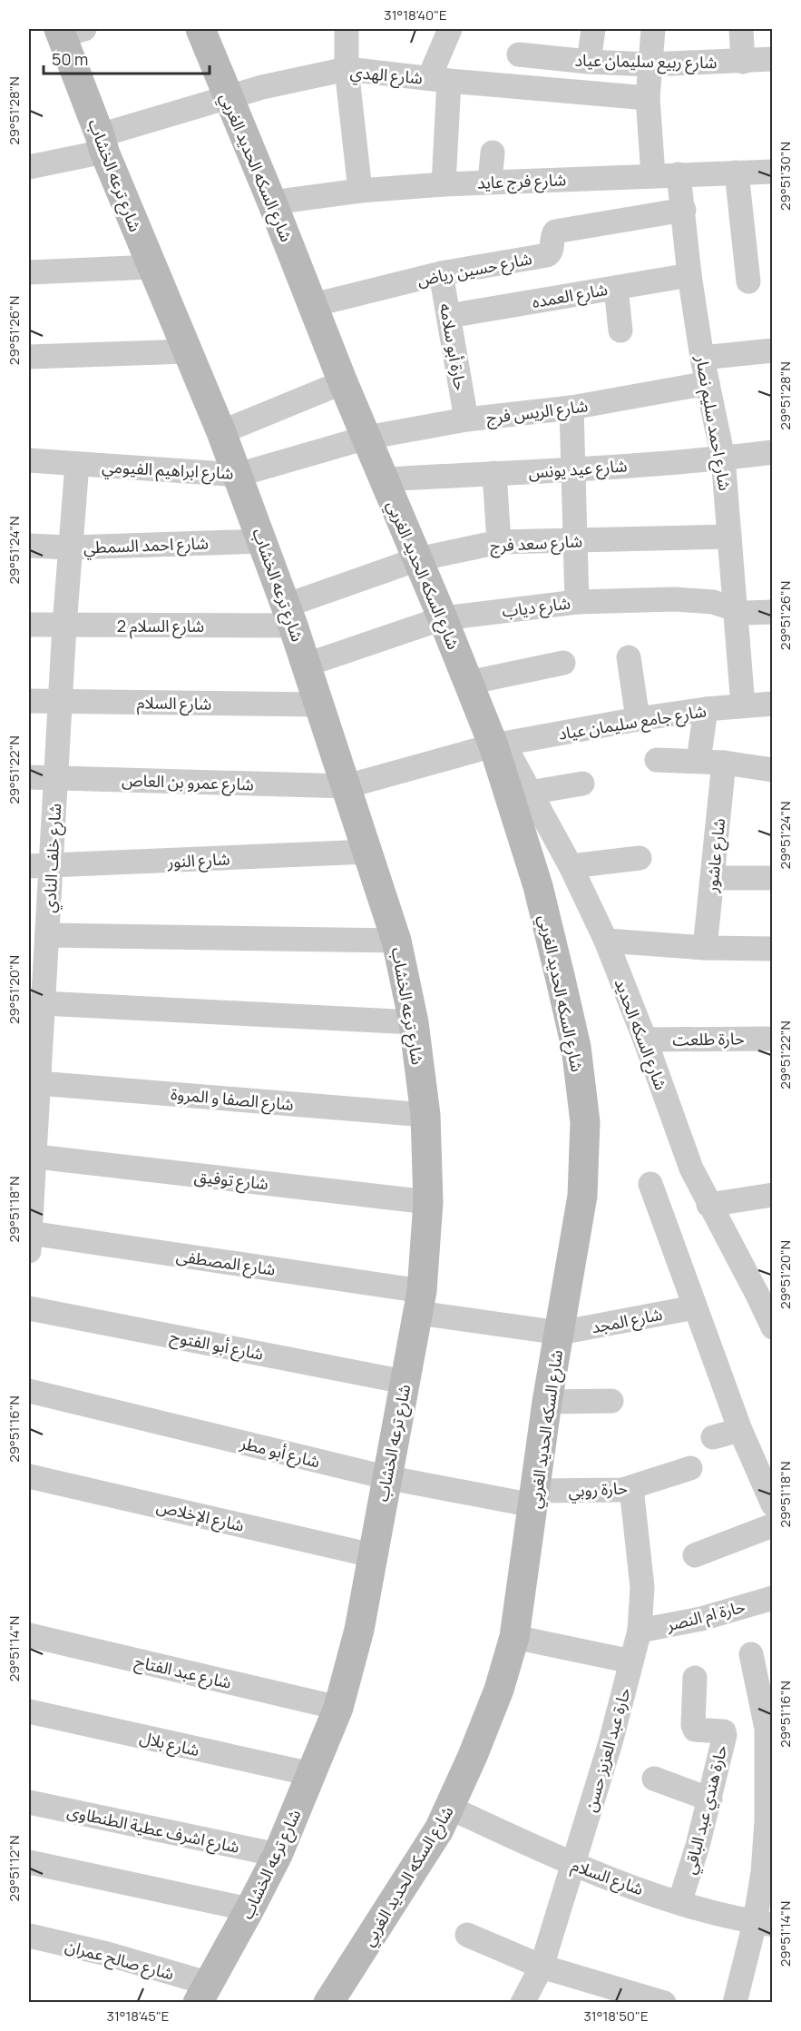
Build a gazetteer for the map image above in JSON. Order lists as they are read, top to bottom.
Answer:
{
  "streets": {
    "street": [
      "شارع ربيع سليمان عياد",
      "شارع الهدي",
      "شارع السكه الحديد الغربي",
      "شارع ترعه الخشاب",
      "شارع فرج عايد",
      "شارع حسين رياض",
      "شارع العمده",
      "حارة أبو سلامه",
      "شارع الريس فرج",
      "شارع احمد سليم نصار",
      "شارع عيد يونس",
      "شارع ابراهيم الفيومي",
      "شارع سعد فرج",
      "شارع احمد السمطي",
      "شارع دياب",
      "شارع السلام 2",
      "شارع السلام",
      "شارع جامع سليمان عياد",
      "شارع عمرو بن العاص",
      "شارع عاشور",
      "شارع خلف النادي",
      "شارع النور",
      "شارع السكه الحديد",
      "حارة طلعت",
      "شارع الصفا و المروة",
      "شارع توفيق",
      "شارع المصطفى",
      "شارع المجد",
      "شارع أبو الفتوح",
      "شارع أبو مطر",
      "حارة روبي",
      "شارع الإخلاص",
      "حارة ام النصر",
      "شارع عبد الفتاح",
      "شارع بلال",
      "حارة عبد العزيز حسن",
      "حارة هندي عبد الباقي",
      "شارع اشرف عطية الطنطاوى",
      "شارع صالح عمران"
    ]
  },
  "crossings": [
    ["شارع الهدي", "شارع السكه الحديد الغربي"],
    ["شارع الهدي", "شارع ترعه الخشاب"],
    ["شارع السكه الحديد الغربي", "شارع فرج عايد"],
    ["شارع السكه الحديد الغربي", "شارع حسين رياض"],
    ["شارع السكه الحديد الغربي", "شارع الريس فرج"],
    ["شارع السكه الحديد الغربي", "شارع عيد يونس"],
    ["شارع السكه الحديد الغربي", "شارع ابراهيم الفيومي"],
    ["شارع السكه الحديد الغربي", "شارع سعد فرج"],
    ["شارع السكه الحديد الغربي", "شارع دياب"],
    ["شارع السكه الحديد الغربي", "شارع السلام"],
    ["شارع السكه الحديد الغربي", "شارع جامع سليمان عياد"],
    ["شارع السكه الحديد الغربي", "شارع السكه الحديد"],
    ["شارع السكه الحديد الغربي", "شارع المصطفى"],
    ["شارع السكه الحديد الغربي", "شارع المجد"],
    ["شارع السكه الحديد الغربي", "شارع أبو مطر"],
    ["شارع السكه الحديد الغربي", "حارة روبي"],
    ["شارع ترعه الخشاب", "شارع ابراهيم الفيومي"],
    ["شارع ترعه الخشاب", "شارع سعد فرج"],
    ["شارع ترعه الخشاب", "شارع احمد السمطي"],
    ["شارع ترعه الخشاب", "شارع دياب"],
    ["شارع ترعه الخشاب", "شارع السلام 2"],
    ["شارع ترعه الخشاب", "شارع السلام"],
    ["شارع ترعه الخشاب", "شارع جامع سليمان عياد"],
    ["شارع ترعه الخشاب", "شارع عمرو بن العاص"],
    ["شارع ترعه الخشاب", "شارع النور"],
    ["شارع ترعه الخشاب", "شارع الصفا و المروة"],
    ["شارع ترعه الخشاب", "شارع توفيق"],
    ["شارع ترعه الخشاب", "شارع المصطفى"],
    ["شارع ترعه الخشاب", "شارع أبو الفتوح"],
    ["شارع ترعه الخشاب", "شارع أبو مطر"],
    ["شارع ترعه الخشاب", "شارع الإخلاص"],
    ["شارع ترعه الخشاب", "شارع عبد الفتاح"],
    ["شارع ترعه الخشاب", "شارع بلال"],
    ["شارع ترعه الخشاب", "شارع اشرف عطية الطنطاوى"],
    ["شارع ترعه الخشاب", "شارع صالح عمران"],
    ["شارع فرج عايد", "شارع احمد سليم نصار"],
    ["شارع حسين رياض", "حارة أبو سلامه"],
    ["شارع حسين رياض", "شارع احمد سليم نصار"],
    ["شارع العمده", "حارة أبو سلامه"],
    ["شارع العمده", "شارع احمد سليم نصار"],
    ["حارة أبو سلامه", "شارع الريس فرج"],
    ["شارع الريس فرج", "شارع احمد سليم نصار"],
    ["شارع الريس فرج", "شارع ابراهيم الفيومي"],
    ["شارع احمد سليم نصار", "شارع عيد يونس"],
    ["شارع احمد سليم نصار", "شارع سعد فرج"],
    ["شارع احمد سليم نصار", "شارع دياب"],
    ["شارع احمد سليم نصار", "شارع جامع سليمان عياد"],
    ["شارع ابراهيم الفيومي", "شارع خلف النادي"],
    ["شارع سعد فرج", "شارع السلام 2"],
    ["شارع احمد السمطي", "شارع خلف النادي"],
    ["شارع السلام 2", "شارع خلف النادي"],
    ["شارع السلام", "شارع خلف النادي"],
    ["شارع السلام", "حارة عبد العزيز حسن"],
    ["شارع السلام", "حارة هندي عبد الباقي"],
    ["شارع جامع سليمان عياد", "شارع عمرو بن العاص"],
    ["شارع جامع سليمان عياد", "شارع السكه الحديد"],
    ["شارع عمرو بن العاص", "شارع خلف النادي"],
    ["شارع خلف النادي", "شارع النور"],
    ["شارع خلف النادي", "شارع الصفا و المروة"],
    ["شارع خلف النادي", "شارع توفيق"],
    ["شارع خلف النادي", "شارع المصطفى"],
    ["شارع السكه الحديد", "حارة طلعت"],
    ["شارع المصطفى", "شارع المجد"],
    ["شارع أبو مطر", "حارة روبي"],
    ["حارة روبي", "حارة عبد العزيز حسن"],
    ["حارة ام النصر", "حارة عبد العزيز حسن"]
  ],
  "scale_bar": "50 m",
  "coordinates": [
    "31°18'40\"E",
    "29°51'28\"N",
    "29°51'30\"N",
    "29°51'26\"N",
    "29°51'24\"N",
    "29°51'22\"N",
    "29°51'20\"N",
    "29°51'18\"N",
    "29°51'16\"N",
    "29°51'14\"N",
    "29°51'12\"N",
    "31°18'45\"E",
    "31°18'50\"E"
  ]
}
